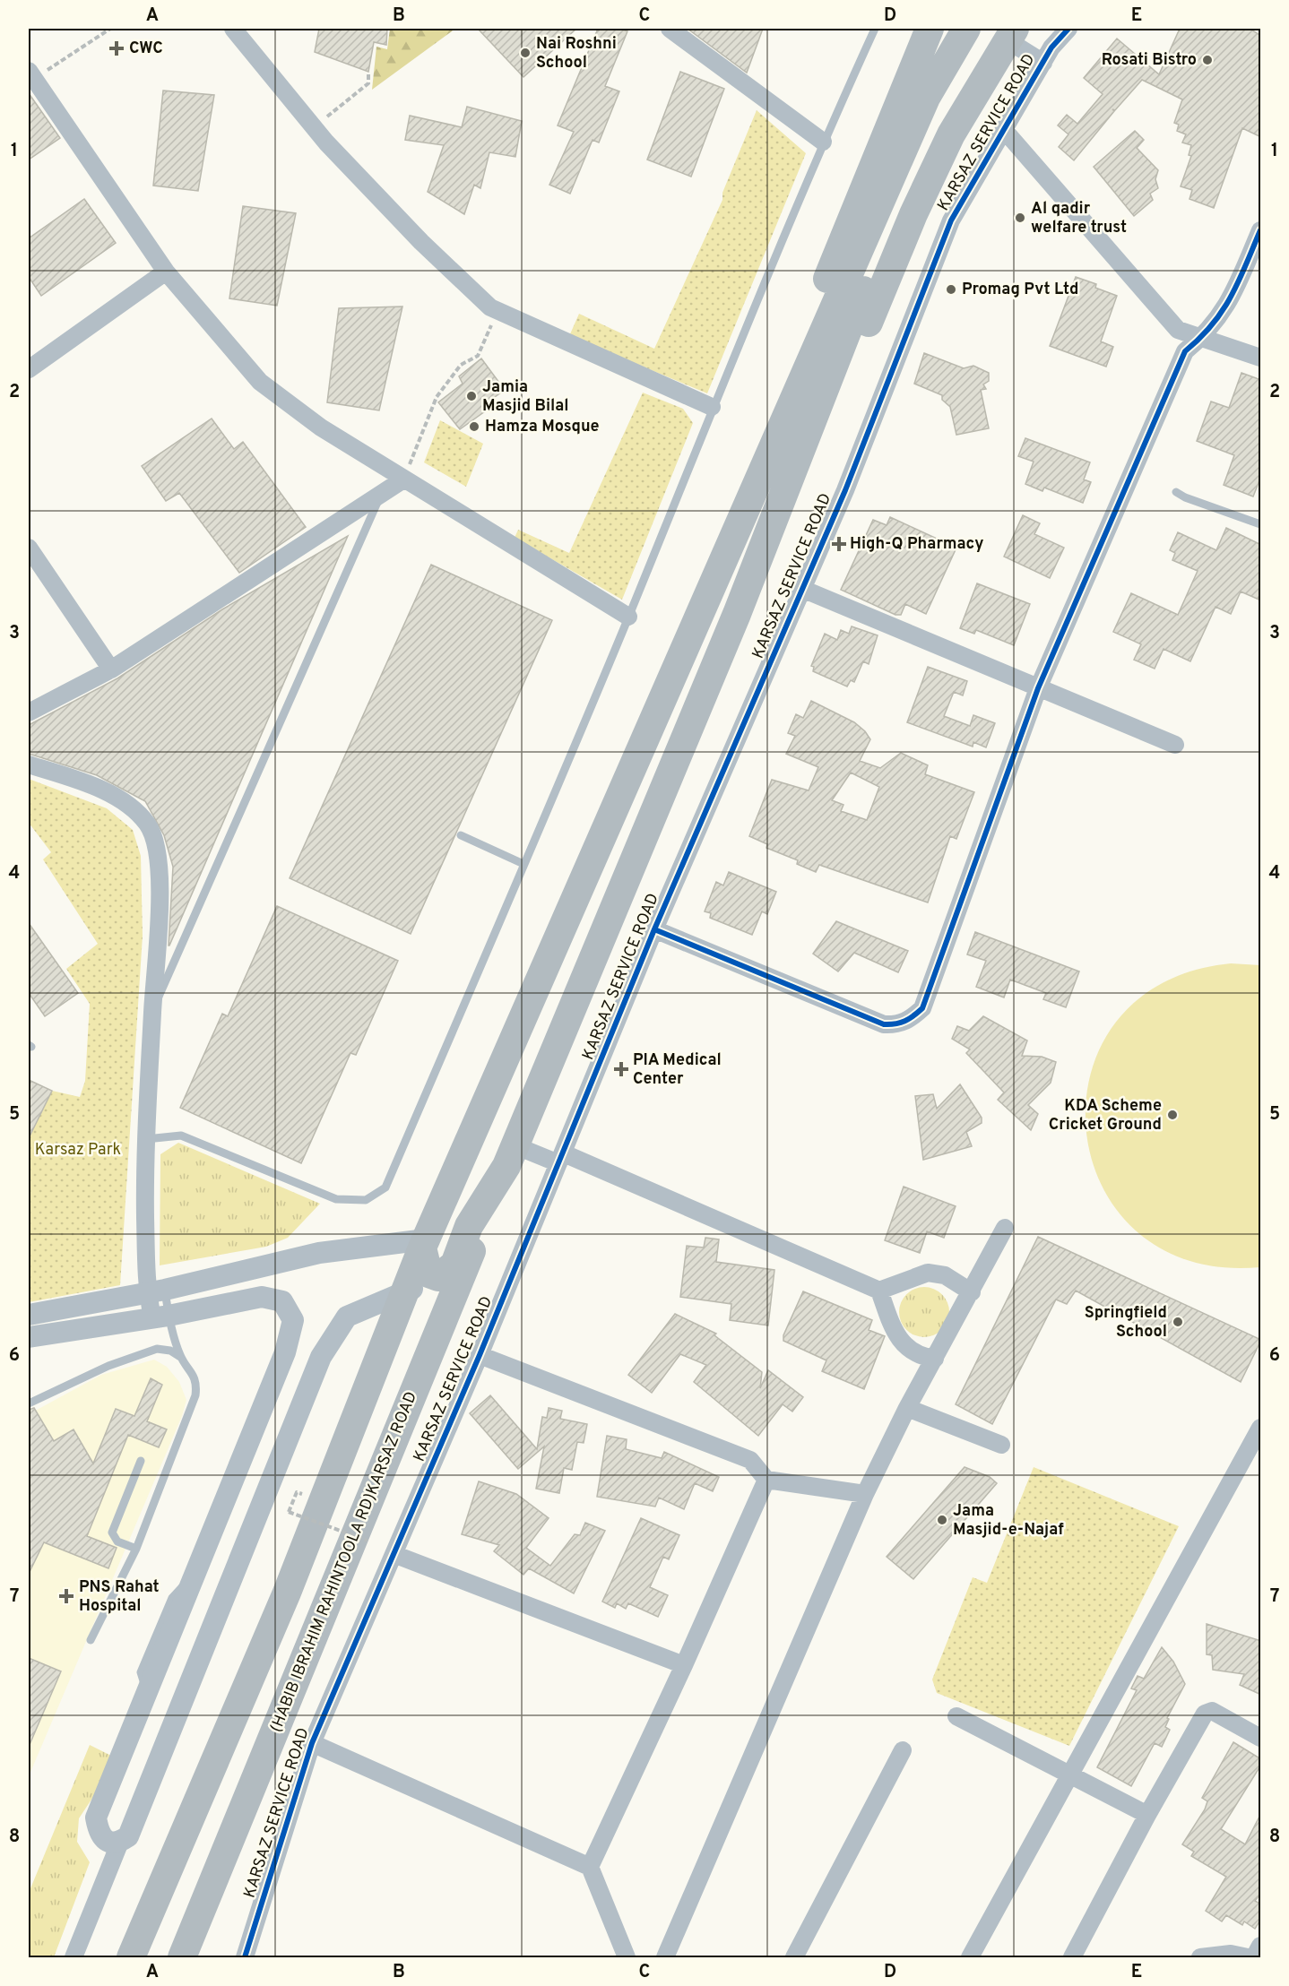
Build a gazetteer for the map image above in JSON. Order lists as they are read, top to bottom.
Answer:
{
  "streets": {
    "highway": ["(HABIB IBRAHIM RAHINTOOLA RD)KARSAZ ROAD"],
    "street": ["KARSAZ SERVICE ROAD"]
  },
  "parks": ["Karsaz Park"],
  "places": {
    "health": [
      "CWC",
      "High-Q Pharmacy",
      "PIA Medical Center",
      "PNS Rahat Hospital"
    ],
    "other": [
      "Nai Roshni School",
      "Rosati Bistro",
      "Al qadir welfare trust",
      "Promag Pvt Ltd",
      "Jamia Masjid Bilal",
      "Hamza Mosque",
      "KDA Scheme Cricket Ground",
      "Springfield School",
      "Jama Masjid-e-Najaf"
    ]
  },
  "grid": {
    "columns": [
      "A",
      "B",
      "C",
      "D",
      "E"
    ],
    "rows": [
      "1",
      "2",
      "3",
      "4",
      "5",
      "6",
      "7",
      "8"
    ]
  }
}
